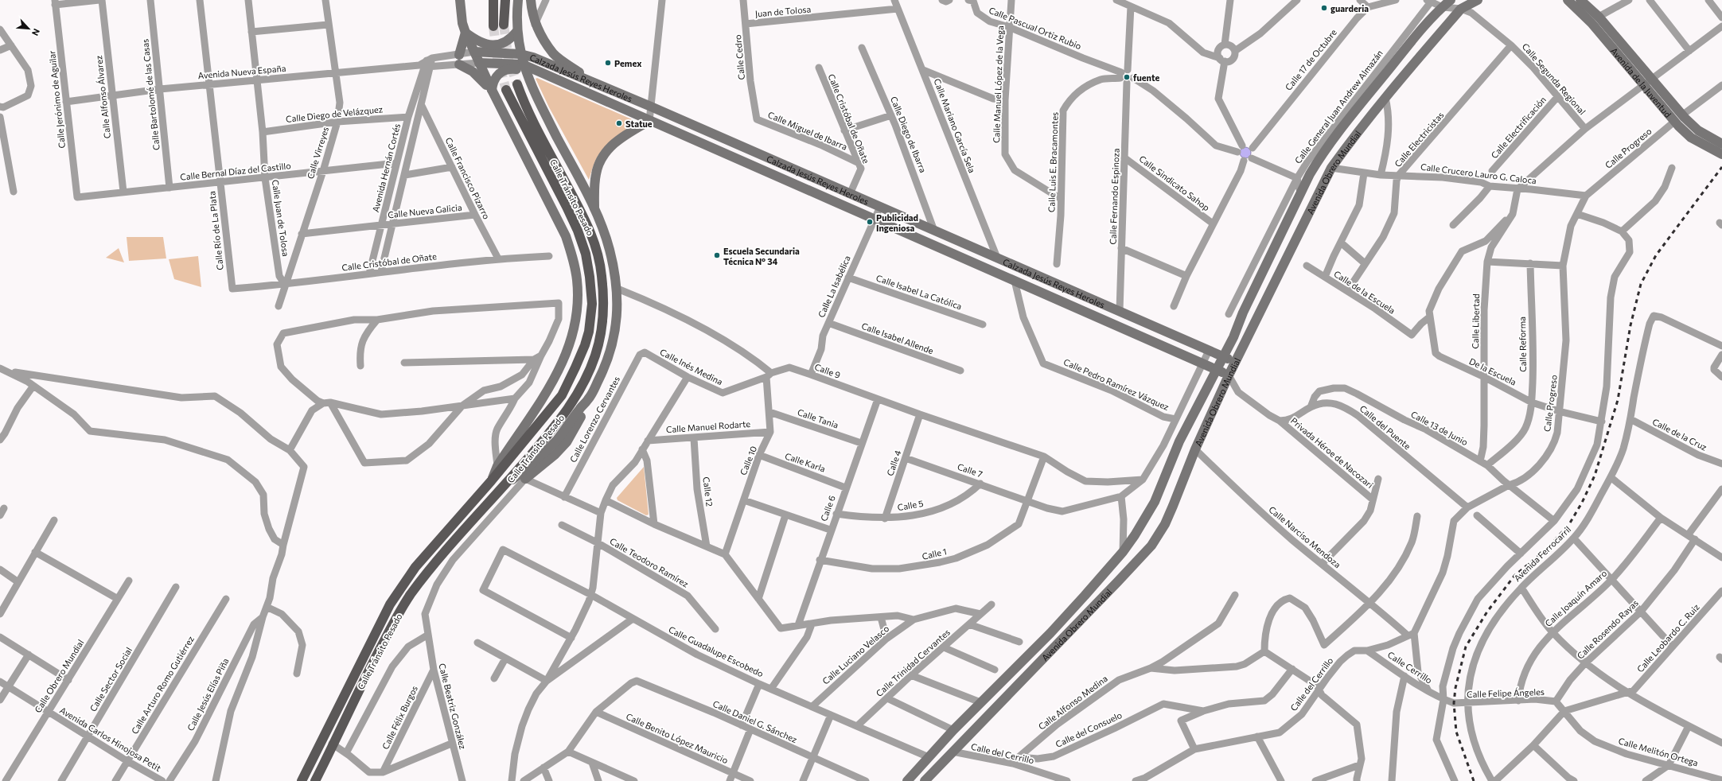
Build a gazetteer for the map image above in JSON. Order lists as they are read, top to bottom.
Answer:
{
  "streets": {
    "main road": ["Calle Tránsito Pesado"],
    "street": [
      "Juan de Tolosa",
      "Calle Pascual Ortiz Rubio",
      "Calle Cedro",
      "Calle 17 de Octubre",
      "Avenida Nueva España",
      "Calzada Jesús Reyes Heroles",
      "Calle Segunda Regional",
      "Avenida de la Juventud",
      "Calle Manuel López de la Vega",
      "Calle Bartolomé de las Casas",
      "Calle Alfonso Álvarez",
      "Calle Jerónimo de Aguilar",
      "Calle General Juan Andrew Almazán",
      "Calle Diego de Velázquez",
      "Calle Cristóbal de Oñate",
      "Calle Mariano García Sela",
      "Calle Electrificación",
      "Calle Miguel de Ibarra",
      "Calle Diego de Ibarra",
      "Calle Electricistas",
      "Calle Progreso",
      "Calle Virreyes",
      "Calle Luis E. Bracamontes",
      "Avenida Hernán Cortés",
      "Calle Bernal Díaz del Castillo",
      "Avenida Obrero Mundial",
      "Calle Crucero Lauro G. Caloca",
      "Calle Francisco Pizarro",
      "Calle Sindicato Sahop",
      "Calle Fernando Espinoza",
      "Calle Nueva Galicia",
      "Calle Juan de Tolosa",
      "Calle Río de La Plata",
      "Calle La Isabélica",
      "Calle Isabel La Católica",
      "Calle de la Escuela",
      "Calle Libertad",
      "Calle Isabel Allende",
      "Calle Reforma",
      "Calle Inés Medina",
      "Calle 9",
      "De la Escuela",
      "Calle Pedro Ramírez Vázquez",
      "Calle Tania",
      "Calle Lorenzo Cervantes",
      "Calle Manuel Rodarte",
      "Calle del Puente",
      "Calle 13 de Junio",
      "Calle de la Cruz",
      "Privada Héroe de Nacozari",
      "Calle 10",
      "Calle Karla",
      "Calle 4",
      "Calle 7",
      "Calle 12",
      "Calle 5",
      "Calle 6",
      "Calle Narciso Mendoza",
      "Calle 1",
      "Avenida Ferrocarril",
      "Calle Teodoro Ramírez",
      "Calle Joaquín Amaro",
      "Calle Rosendo Rayas",
      "Calle Leobardo C. Ruiz",
      "Calle Guadalupe Escobedo",
      "Calle Luciano Velasco",
      "Calle Trinidad Cervantes",
      "Calle Cerrillo",
      "Calle Obrero Mundial",
      "Calle Sector Social",
      "Calle del Cerrillo",
      "Calle Arturo Romo Gutiérrez",
      "Calle Felipe Ángeles",
      "Calle Jesús Elías Piña",
      "Calle Alfonso Medina",
      "Calle Beatriz González",
      "Calle Félix Burgos",
      "Calle Daniel G. Sánchez",
      "Calle del Consuelo",
      "Calle Benito López Mauricio",
      "Avenida Carlos Hinojosa Petit",
      "Calle Melitón Ortega"
    ]
  },
  "crossings": [
    ["Juan de Tolosa", "Calle Cedro"],
    ["Juan de Tolosa", "Calle Mariano García Sela"],
    ["Calle Pascual Ortiz Rubio", "Calle Manuel López de la Vega"],
    ["Calle Pascual Ortiz Rubio", "Calle Luis E. Bracamontes"],
    ["Calle Cedro", "Calle Miguel de Ibarra"],
    ["Avenida Nueva España", "Calle Bartolomé de las Casas"],
    ["Avenida Nueva España", "Calle Alfonso Álvarez"],
    ["Avenida Nueva España", "Calle Jerónimo de Aguilar"],
    ["Avenida Nueva España", "Calle Virreyes"],
    ["Avenida Nueva España", "Avenida Hernán Cortés"],
    ["Avenida Nueva España", "Calle Juan de Tolosa"],
    ["Avenida Nueva España", "Calle Río de La Plata"],
    ["Calzada Jesús Reyes Heroles", "Calle Cristóbal de Oñate"],
    ["Calzada Jesús Reyes Heroles", "Calle Mariano García Sela"],
    ["Calzada Jesús Reyes Heroles", "Calle Diego de Ibarra"],
    ["Calzada Jesús Reyes Heroles", "Avenida Obrero Mundial"],
    ["Calzada Jesús Reyes Heroles", "Calle Fernando Espinoza"],
    ["Calzada Jesús Reyes Heroles", "Calle La Isabélica"],
    ["Calzada Jesús Reyes Heroles", "Calle Pedro Ramírez Vázquez"],
    ["Calzada Jesús Reyes Heroles", "Privada Héroe de Nacozari"],
    ["Calle Segunda Regional", "Calle Electrificación"],
    ["Calle Segunda Regional", "Calle Electricistas"],
    ["Calle Segunda Regional", "Avenida Obrero Mundial"],
    ["Avenida de la Juventud", "Calle Progreso"],
    ["Calle Manuel López de la Vega", "Calle Luis E. Bracamontes"],
    ["Calle Bartolomé de las Casas", "Calle Bernal Díaz del Castillo"],
    ["Calle Alfonso Álvarez", "Calle Bernal Díaz del Castillo"],
    ["Calle Jerónimo de Aguilar", "Calle Bernal Díaz del Castillo"],
    ["Calle Diego de Velázquez", "Calle Virreyes"],
    ["Calle Diego de Velázquez", "Avenida Hernán Cortés"],
    ["Calle Diego de Velázquez", "Calle Juan de Tolosa"],
    ["Calle Cristóbal de Oñate", "Calle Miguel de Ibarra"],
    ["Calle Cristóbal de Oñate", "Calle Virreyes"],
    ["Calle Cristóbal de Oñate", "Avenida Hernán Cortés"],
    ["Calle Cristóbal de Oñate", "Calle Francisco Pizarro"],
    ["Calle Cristóbal de Oñate", "Calle Juan de Tolosa"],
    ["Calle Cristóbal de Oñate", "Calle Río de La Plata"],
    ["Calle Electricistas", "Calle Crucero Lauro G. Caloca"],
    ["Calle Electricistas", "Calle de la Escuela"],
    ["Calle Progreso", "Calle Crucero Lauro G. Caloca"],
    ["Calle Progreso", "De la Escuela"],
    ["Calle Progreso", "Calle del Puente"],
    ["Calle Progreso", "Calle 13 de Junio"],
    ["Calle Progreso", "Calle Narciso Mendoza"],
    ["Calle Progreso", "Calle del Cerrillo"],
    ["Calle Virreyes", "Calle Bernal Díaz del Castillo"],
    ["Calle Virreyes", "Calle Nueva Galicia"],
    ["Calle Virreyes", "Calle Juan de Tolosa"],
    ["Avenida Hernán Cortés", "Calle Bernal Díaz del Castillo"],
    ["Avenida Hernán Cortés", "Calle Nueva Galicia"],
    ["Calle Bernal Díaz del Castillo", "Calle Juan de Tolosa"],
    ["Calle Bernal Díaz del Castillo", "Calle Río de La Plata"],
    ["Avenida Obrero Mundial", "Calle Crucero Lauro G. Caloca"],
    ["Avenida Obrero Mundial", "Privada Héroe de Nacozari"],
    ["Avenida Obrero Mundial", "Calle Narciso Mendoza"],
    ["Avenida Obrero Mundial", "Calle Guadalupe Escobedo"],
    ["Avenida Obrero Mundial", "Calle del Cerrillo"],
    ["Calle Crucero Lauro G. Caloca", "Calle Libertad"],
    ["Calle Francisco Pizarro", "Calle Nueva Galicia"],
    ["Calle Sindicato Sahop", "Calle Fernando Espinoza"],
    ["Calle La Isabélica", "Calle Isabel La Católica"],
    ["Calle La Isabélica", "Calle Isabel Allende"],
    ["Calle La Isabélica", "Calle 9"],
    ["Calle de la Escuela", "De la Escuela"],
    ["Calle Libertad", "De la Escuela"],
    ["Calle Libertad", "Calle 13 de Junio"],
    ["Calle Reforma", "De la Escuela"],
    ["Calle Reforma", "Calle 13 de Junio"],
    ["Calle Inés Medina", "Calle 9"],
    ["Calle Inés Medina", "Calle Lorenzo Cervantes"],
    ["Calle Inés Medina", "Calle 10"],
    ["Calle 9", "Calle 10"],
    ["Calle 9", "Calle 4"],
    ["Calle 9", "Calle 6"],
    ["Calle 9", "Calle 1"],
    ["De la Escuela", "Avenida Ferrocarril"],
    ["Calle Tania", "Calle 10"],
    ["Calle Tania", "Calle 6"],
    ["Calle Manuel Rodarte", "Calle 10"],
    ["Calle Manuel Rodarte", "Calle 12"],
    ["Calle del Puente", "Calle 13 de Junio"],
    ["Calle del Puente", "Privada Héroe de Nacozari"],
    ["Calle 13 de Junio", "Avenida Ferrocarril"],
    ["Calle de la Cruz", "Avenida Ferrocarril"],
    ["Calle 10", "Calle Karla"],
    ["Calle Karla", "Calle 6"],
    ["Calle 4", "Calle 7"],
    ["Calle 4", "Calle 5"],
    ["Calle 7", "Calle 5"],
    ["Calle 7", "Calle 1"],
    ["Calle 5", "Calle 6"],
    ["Calle 6", "Calle 1"],
    ["Calle Narciso Mendoza", "Calle del Cerrillo"],
    ["Avenida Ferrocarril", "Calle Cerrillo"],
    ["Avenida Ferrocarril", "Calle Felipe Ángeles"],
    ["Calle Joaquín Amaro", "Calle Felipe Ángeles"],
    ["Calle Rosendo Rayas", "Calle Felipe Ángeles"],
    ["Calle Leobardo C. Ruiz", "Calle Felipe Ángeles"],
    ["Calle Leobardo C. Ruiz", "Calle Melitón Ortega"],
    ["Calle Guadalupe Escobedo", "Calle Luciano Velasco"],
    ["Calle Guadalupe Escobedo", "Calle Trinidad Cervantes"],
    ["Calle Cerrillo", "Calle del Cerrillo"],
    ["Calle Cerrillo", "Calle Felipe Ángeles"],
    ["Calle Obrero Mundial", "Avenida Carlos Hinojosa Petit"],
    ["Calle Sector Social", "Avenida Carlos Hinojosa Petit"],
    ["Calle del Cerrillo", "Calle Alfonso Medina"],
    ["Calle Arturo Romo Gutiérrez", "Avenida Carlos Hinojosa Petit"],
    ["Calle Felipe Ángeles", "Calle Melitón Ortega"],
    ["Calle Alfonso Medina", "Calle del Consuelo"],
    ["Calle Beatriz González", "Calle Félix Burgos"],
    ["Calle Daniel G. Sánchez", "Calle Benito López Mauricio"]
  ],
  "places": [
    "guarderia",
    "Pemex",
    "fuente",
    "Statue",
    "Publicidad Ingeniosa",
    "Escuela Secundaria Técnica Nº 34"
  ],
  "north": "bottom right"
}
